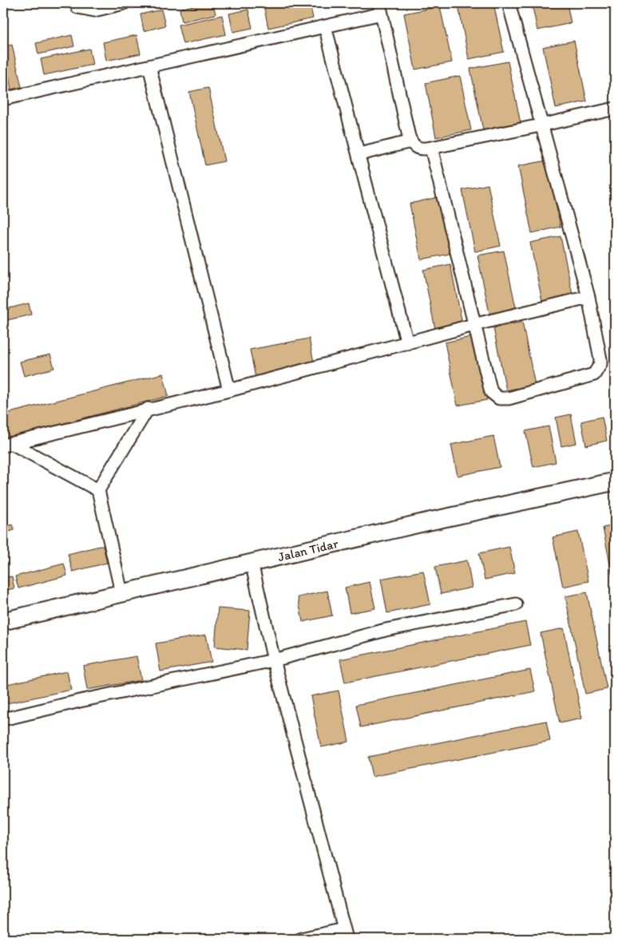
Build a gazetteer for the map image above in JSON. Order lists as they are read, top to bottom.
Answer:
{
  "streets": {
    "main road": ["Jalan Tidar"]
  }
}
